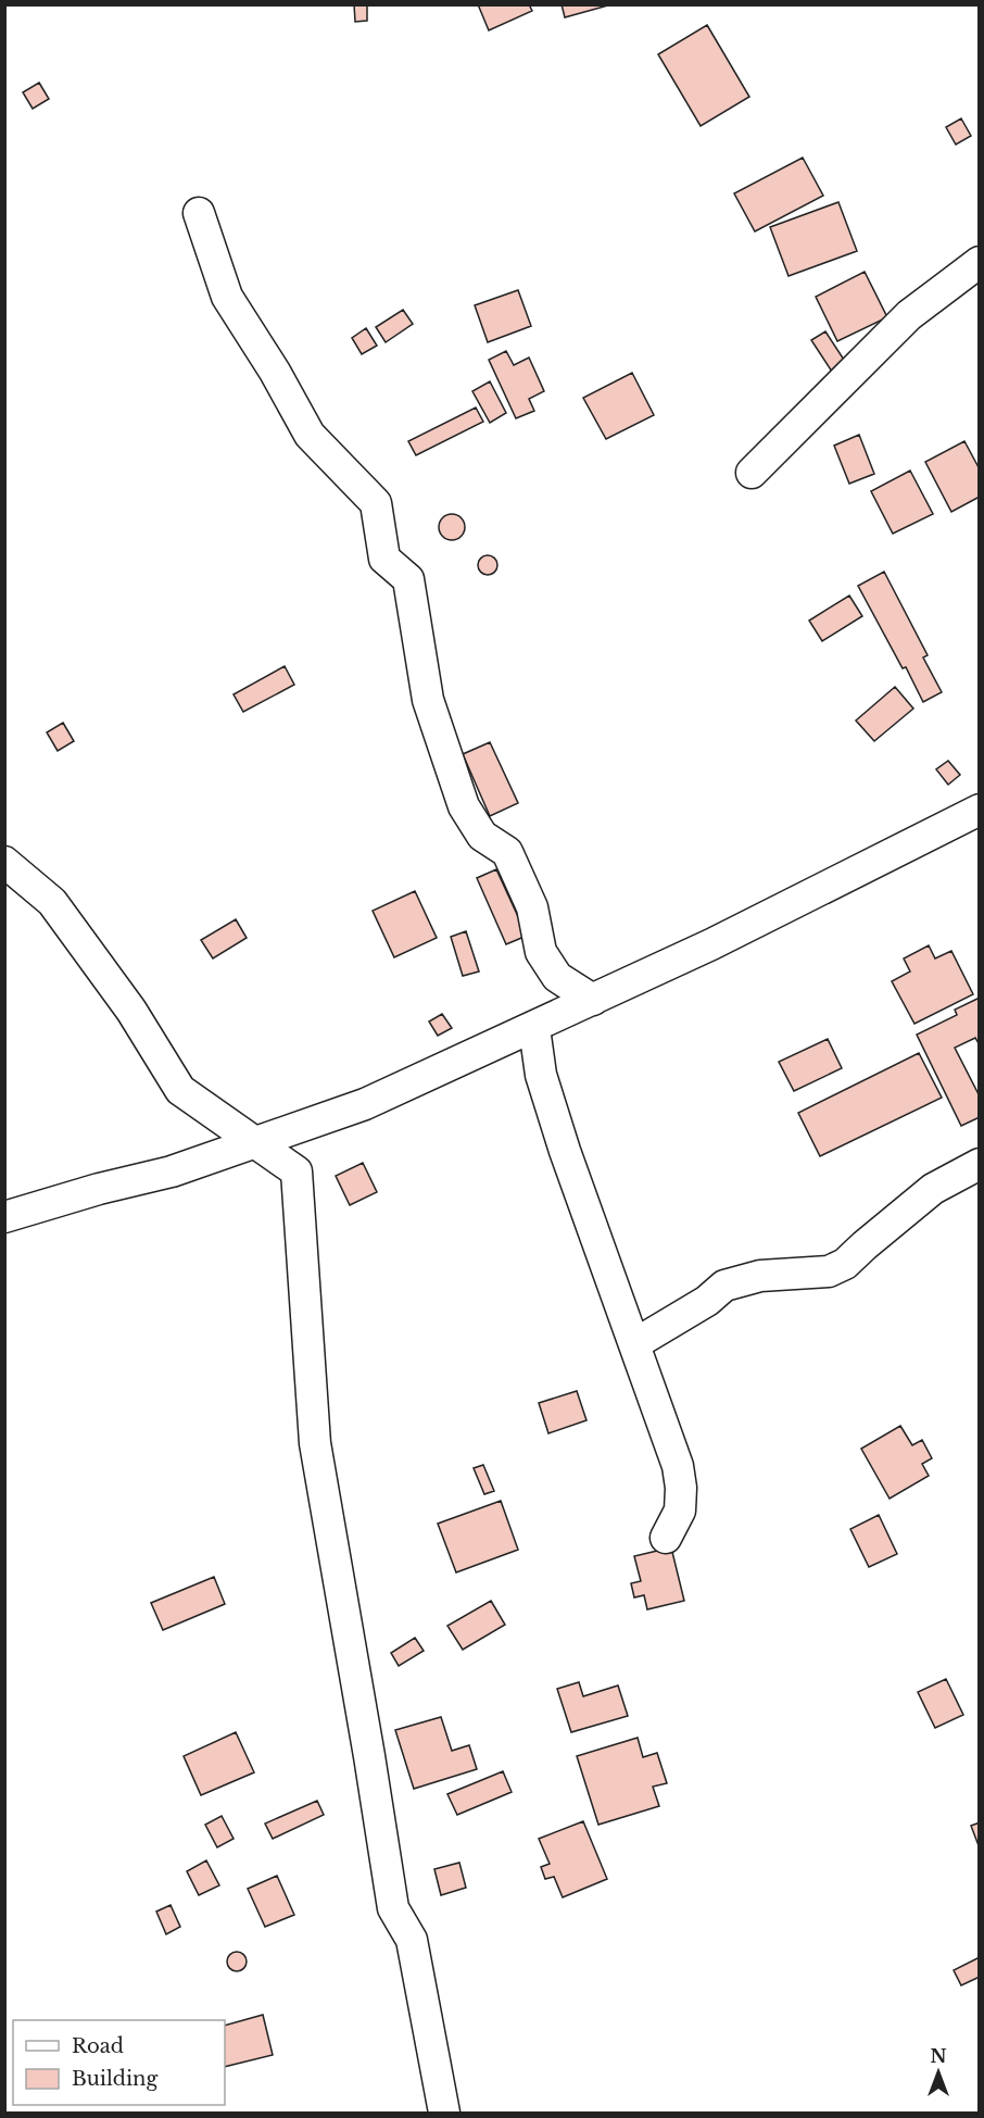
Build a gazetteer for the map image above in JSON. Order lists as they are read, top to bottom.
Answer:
{
  "legend": ["Road", "Building"],
  "north": "top"
}
